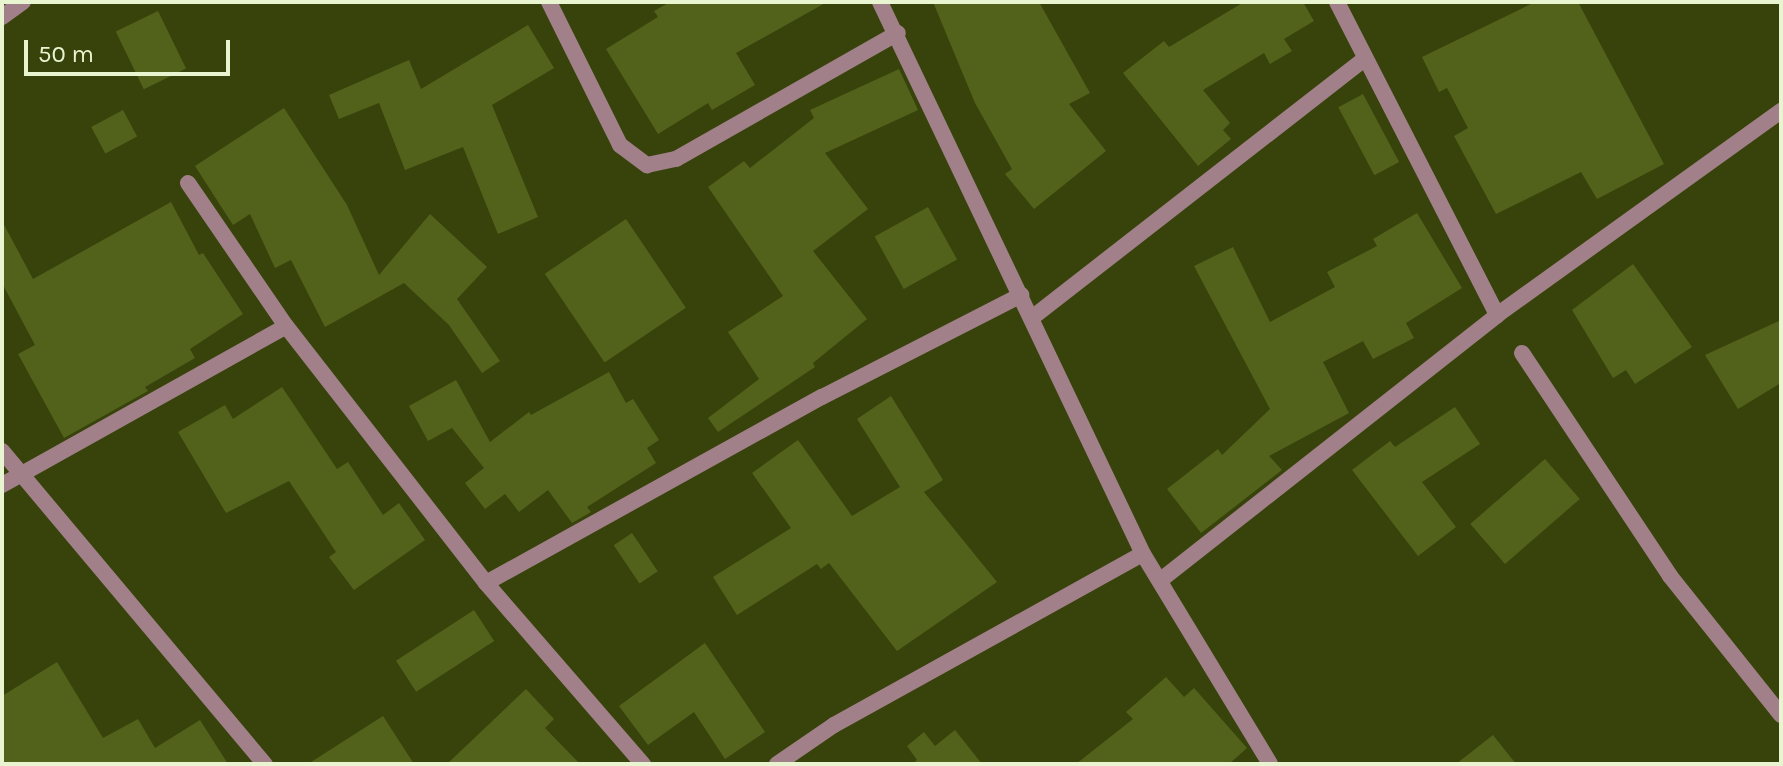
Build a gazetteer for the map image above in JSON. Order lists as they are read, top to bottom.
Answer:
{
  "scale_bar": "50 m"
}
